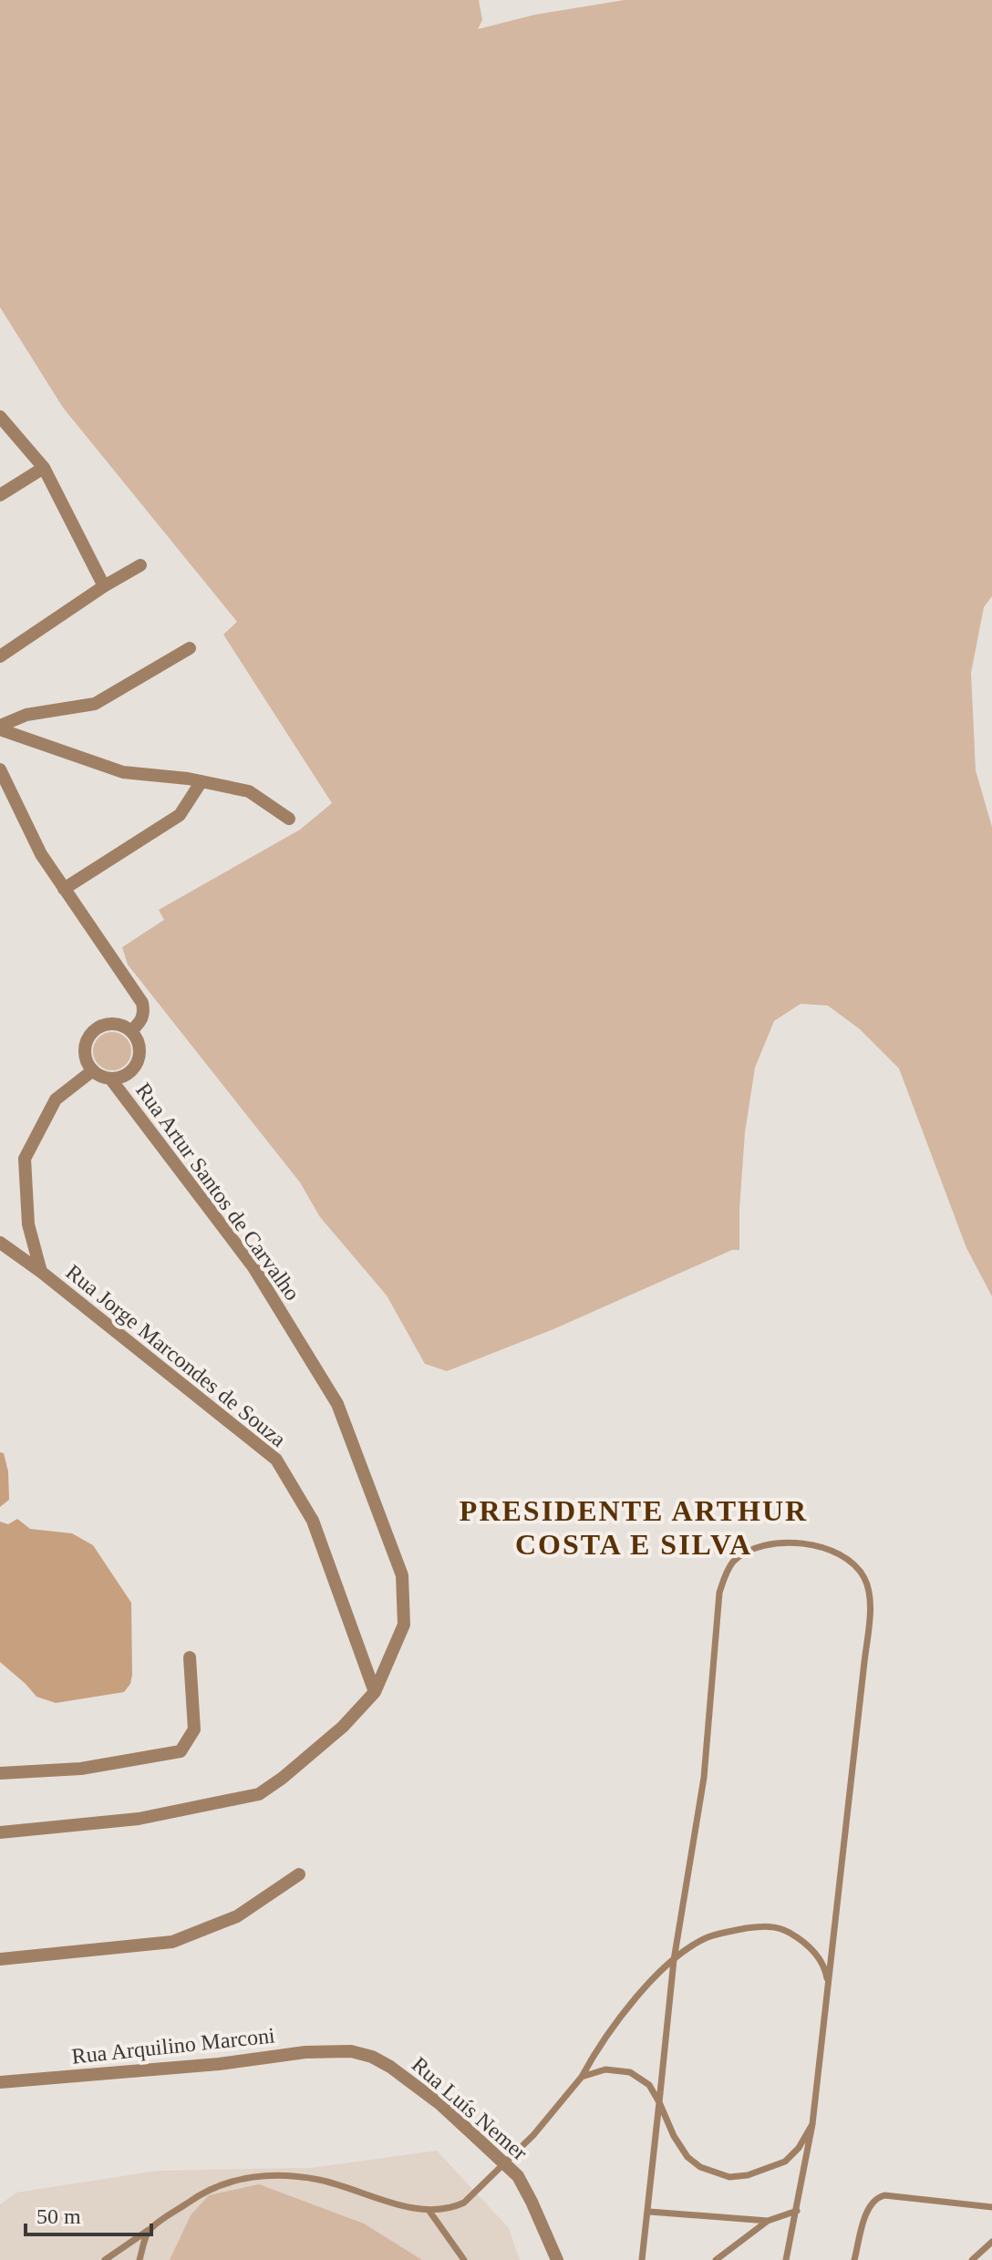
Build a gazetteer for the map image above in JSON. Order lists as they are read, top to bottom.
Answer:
{
  "streets": {
    "street": [
      "Rua Artur Santos de Carvalho",
      "Rua Jorge Marcondes de Souza",
      "Rua Arquilino Marconi",
      "Rua Luís Nemer"
    ]
  },
  "crossings": [
    ["Rua Artur Santos de Carvalho", "Rua Jorge Marcondes de Souza"],
    ["Rua Arquilino Marconi", "Rua Luís Nemer"]
  ],
  "districts": ["PRESIDENTE ARTHUR COSTA E SILVA"],
  "scale_bar": "50 m"
}
